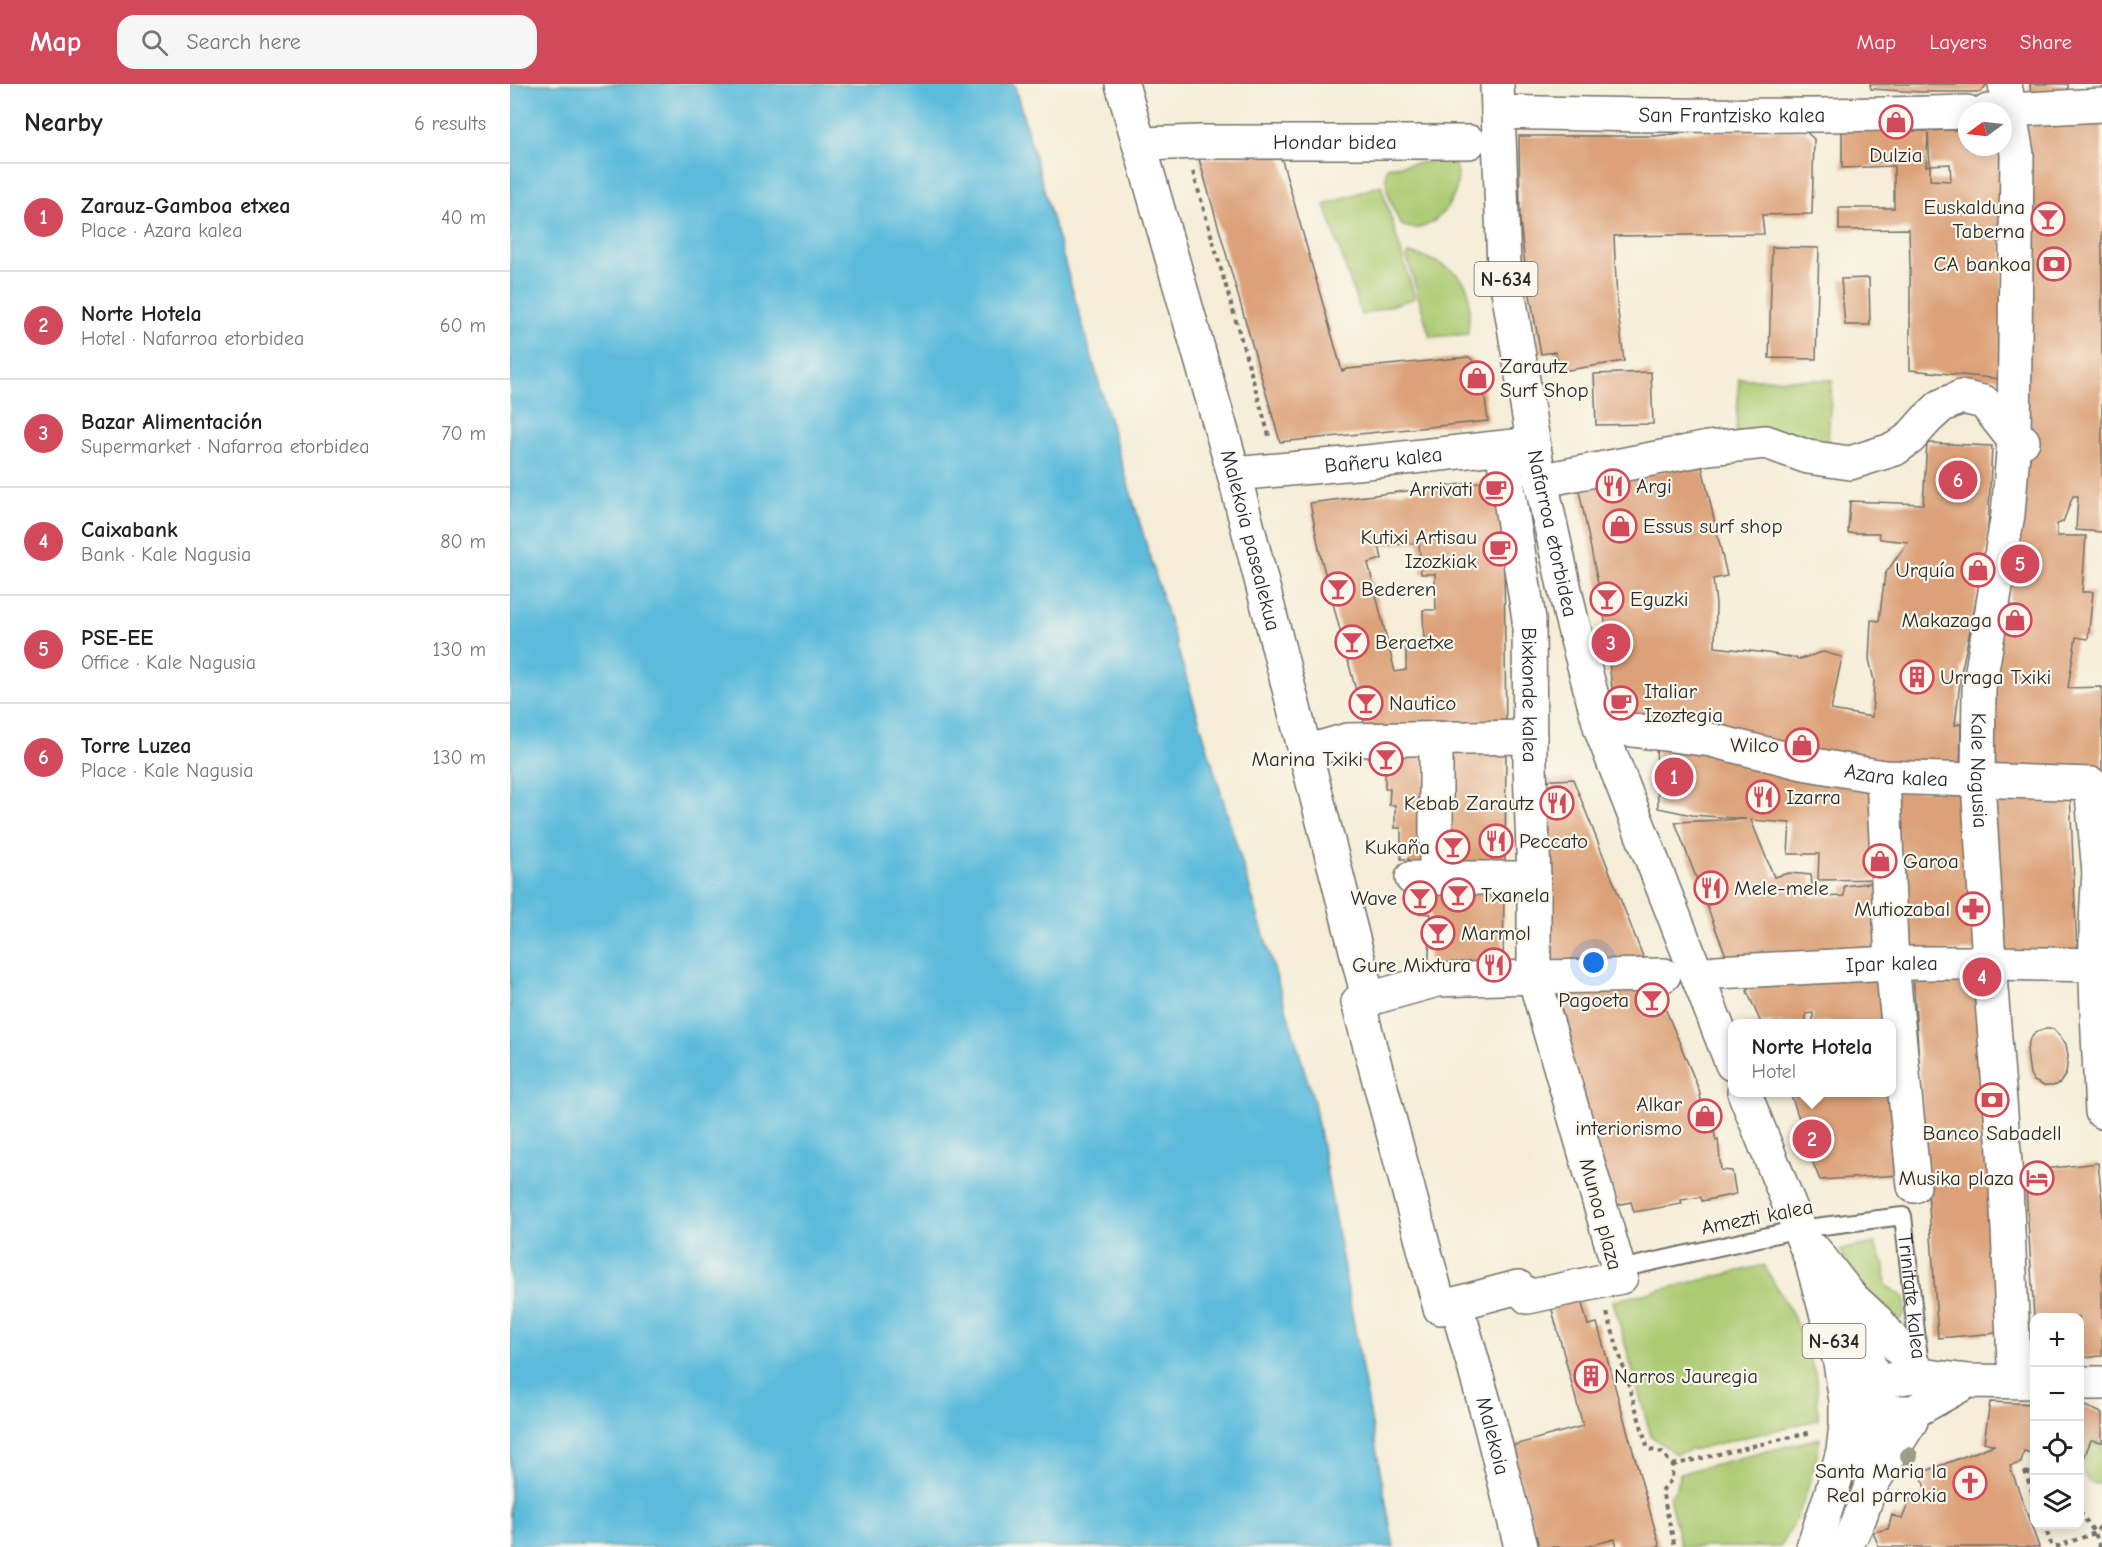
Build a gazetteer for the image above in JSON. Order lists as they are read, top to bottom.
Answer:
{
  "streets": {
    "main road": [
      "San Frantzisko kalea",
      "Hondar bidea",
      "N-634",
      "Bañeru kalea",
      "Nafarroa etorbidea",
      "Malekoia pasealekua",
      "Bixkonde kalea",
      "Kale Nagusia",
      "Azara kalea",
      "Ipar kalea",
      "Munoa plaza",
      "Malekoia"
    ],
    "lane": ["Amezti kalea", "Trinitate kalea"]
  },
  "crossings": [
    ["San Frantzisko kalea", "Nafarroa etorbidea"],
    ["Hondar bidea", "Malekoia pasealekua"],
    ["N-634", "Amezti kalea"],
    ["Bañeru kalea", "Nafarroa etorbidea"],
    ["Bañeru kalea", "Malekoia pasealekua"],
    ["Bañeru kalea", "Bixkonde kalea"],
    ["Nafarroa etorbidea", "Bixkonde kalea"],
    ["Malekoia pasealekua", "Munoa plaza"],
    ["Bixkonde kalea", "Munoa plaza"],
    ["Kale Nagusia", "Azara kalea"],
    ["Kale Nagusia", "Ipar kalea"],
    ["Munoa plaza", "Amezti kalea"],
    ["Amezti kalea", "Trinitate kalea"]
  ],
  "places": {
    "shop": [
      "Dulzia",
      "Zarautz Surf Shop",
      "Essus surf shop",
      "Urquía",
      "Makazaga",
      "Wilco",
      "Garoa",
      "Alkar interiorismo"
    ],
    "bar": [
      "Euskalduna Taberna",
      "Bederen",
      "Eguzki",
      "Beraetxe",
      "Nautico",
      "Marina Txiki",
      "Kukaña",
      "Txanela",
      "Wave",
      "Marmol",
      "Pagoeta"
    ],
    "bank": ["CA bankoa", "Banco Sabadell"],
    "restaurant": [
      "Argi",
      "Izarra",
      "Kebab Zarautz",
      "Peccato",
      "Mele-mele",
      "Gure Mixtura"
    ],
    "cafe": ["Arrivati", "Kutixi Artisau Izozkiak", "Italiar Izoztegia"],
    "building": ["Urraga Txiki", "Narros Jauregia"],
    "pharmacy": ["Mutiozabal"],
    "hotel": ["Musika plaza"],
    "church": ["Santa Maria la Real parrokia"]
  },
  "north": "left",
  "page": {
    "header": "Map",
    "search": "Search here",
    "nav": ["Map", "Layers", "Share"],
    "heading": ["Nearby", "6 results"],
    "list": [
      {
        "mark": "1",
        "name": "Zarauz-Gamboa etxea",
        "note": "Place · Azara kalea",
        "value": "40 m"
      },
      {
        "mark": "2",
        "name": "Norte Hotela",
        "note": "Hotel · Nafarroa etorbidea",
        "value": "60 m"
      },
      {
        "mark": "3",
        "name": "Bazar Alimentación",
        "note": "Supermarket · Nafarroa etorbidea",
        "value": "70 m"
      },
      {
        "mark": "4",
        "name": "Caixabank",
        "note": "Bank · Kale Nagusia",
        "value": "80 m"
      },
      {
        "mark": "5",
        "name": "PSE-EE",
        "note": "Office · Kale Nagusia",
        "value": "130 m"
      },
      {
        "mark": "6",
        "name": "Torre Luzea",
        "note": "Place · Kale Nagusia",
        "value": "130 m"
      }
    ],
    "pins": [
      "6",
      "5",
      "3",
      "1",
      "4",
      "2"
    ],
    "popup": ["Norte Hotela", "Hotel"],
    "map_buttons": ["+", "−"]
  }
}
